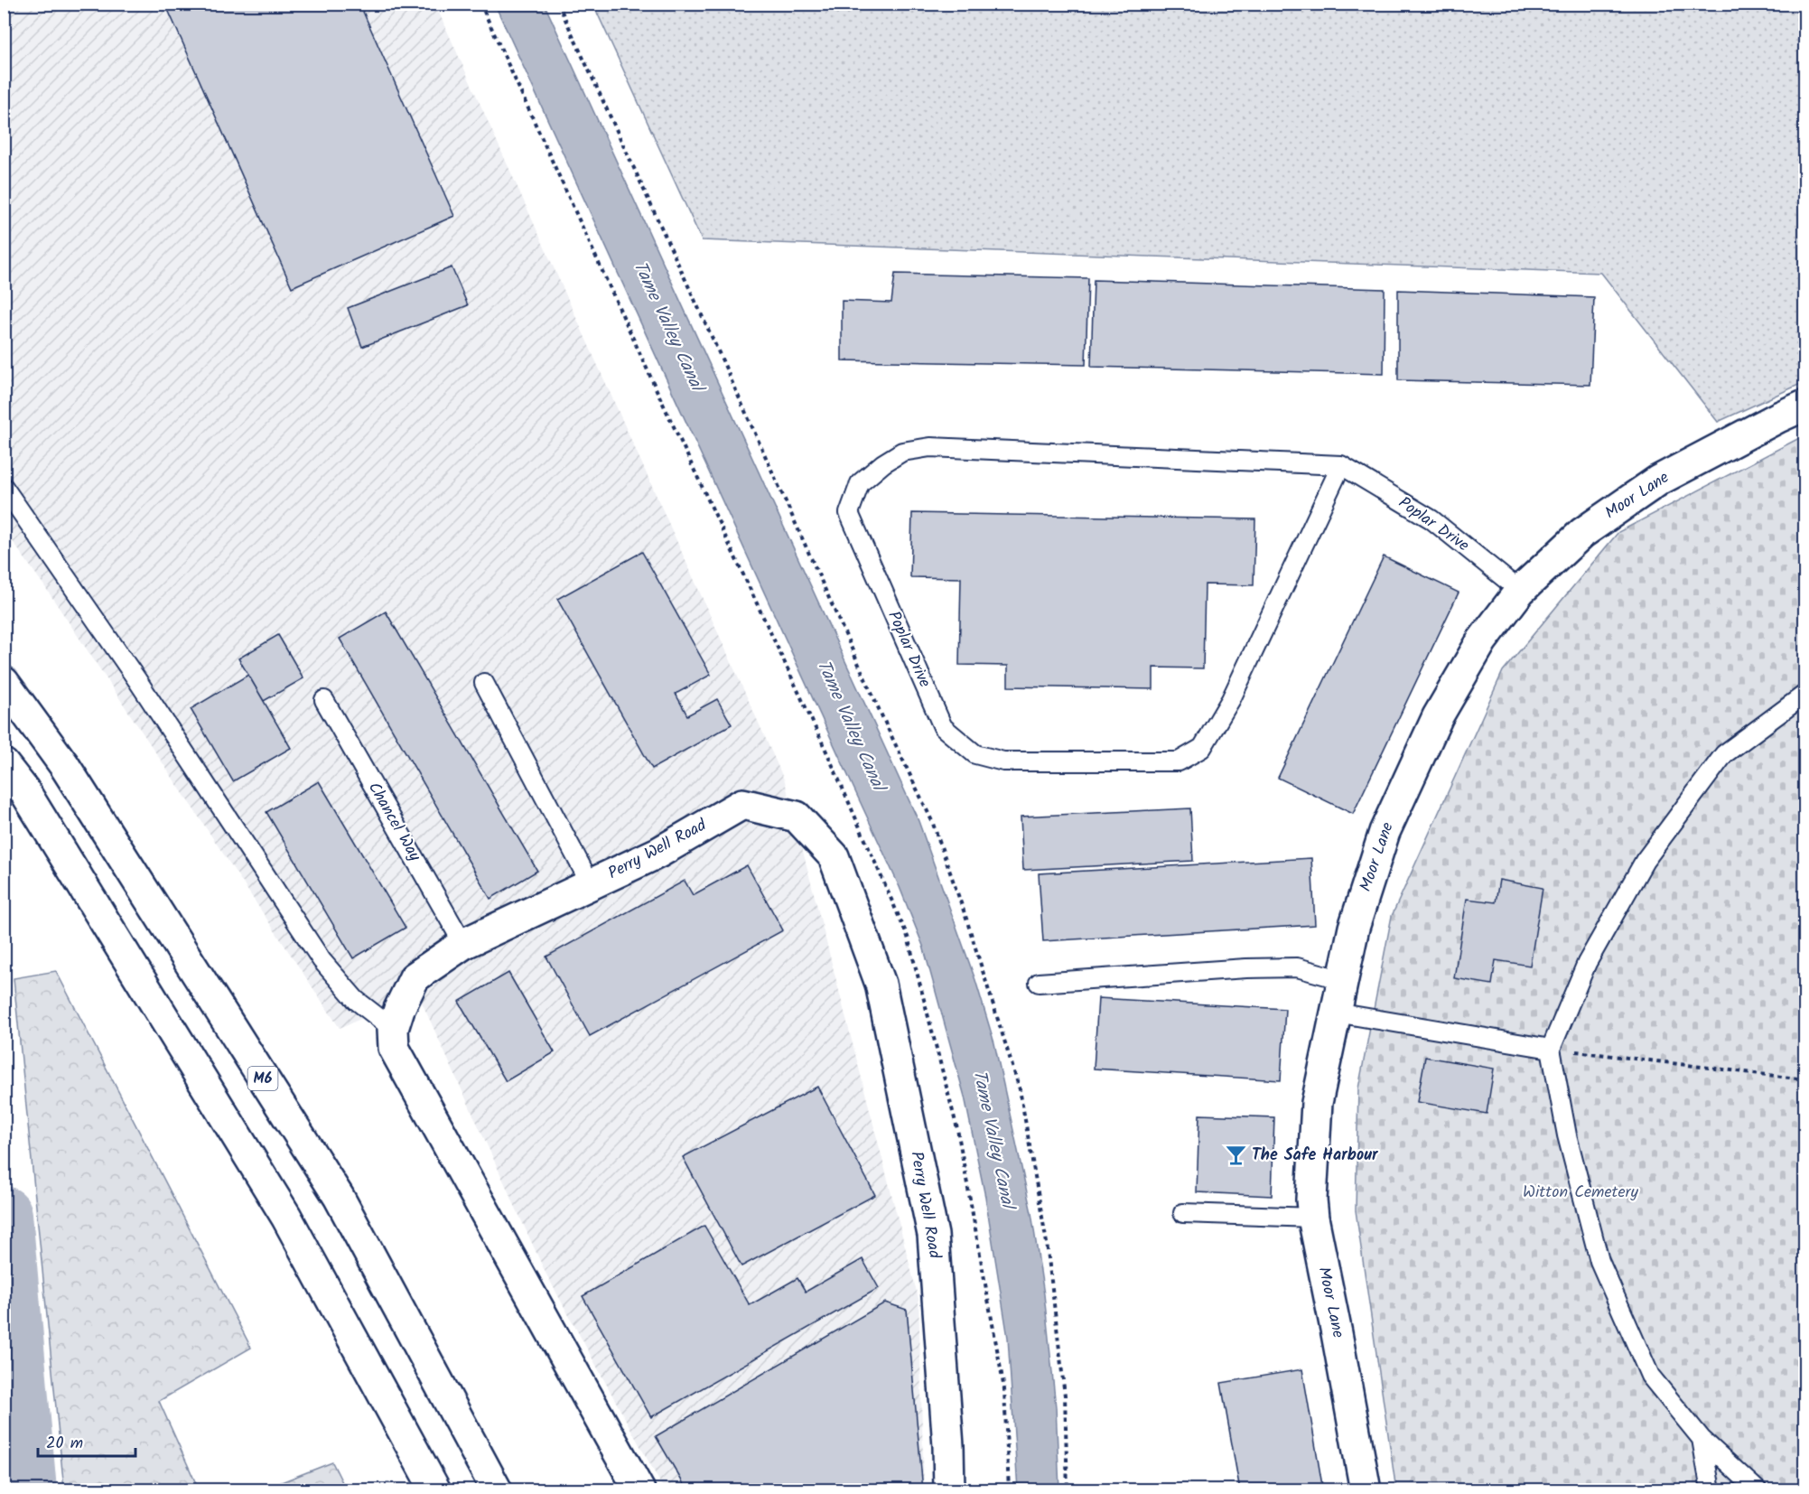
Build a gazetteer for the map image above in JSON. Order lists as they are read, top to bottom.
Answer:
{
  "streets": {
    "main road": ["Moor Lane", "Perry Well Road", "M6"],
    "lane": ["Poplar Drive", "Chancel Way"]
  },
  "crossings": [
    ["Moor Lane", "Poplar Drive"],
    ["Chancel Way", "Perry Well Road"]
  ],
  "water": ["Tame Valley Canal"],
  "parks": ["Witton Cemetery"],
  "places": {
    "bar": ["The Safe Harbour"]
  },
  "scale_bar": "20 m"
}
